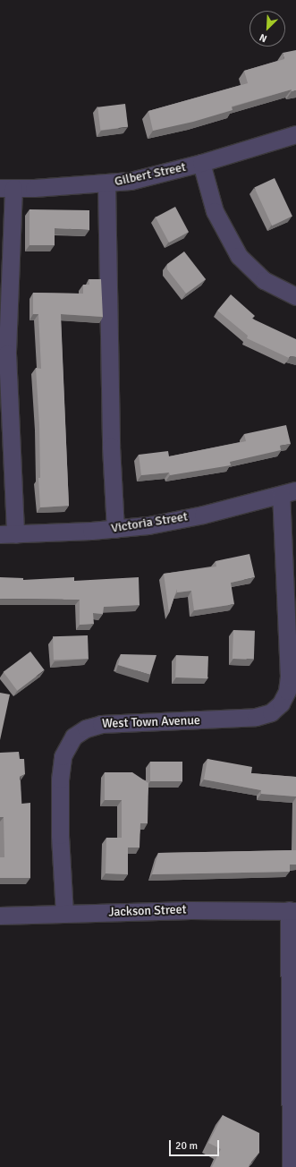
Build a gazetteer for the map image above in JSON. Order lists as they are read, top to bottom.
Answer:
{
  "streets": {
    "street": [
      "Gilbert Street",
      "Victoria Street",
      "West Town Avenue",
      "Jackson Street"
    ]
  },
  "crossings": [
    ["Victoria Street", "West Town Avenue"],
    ["West Town Avenue", "Jackson Street"]
  ],
  "scale_bar": "20 m",
  "north": "bottom left"
}
